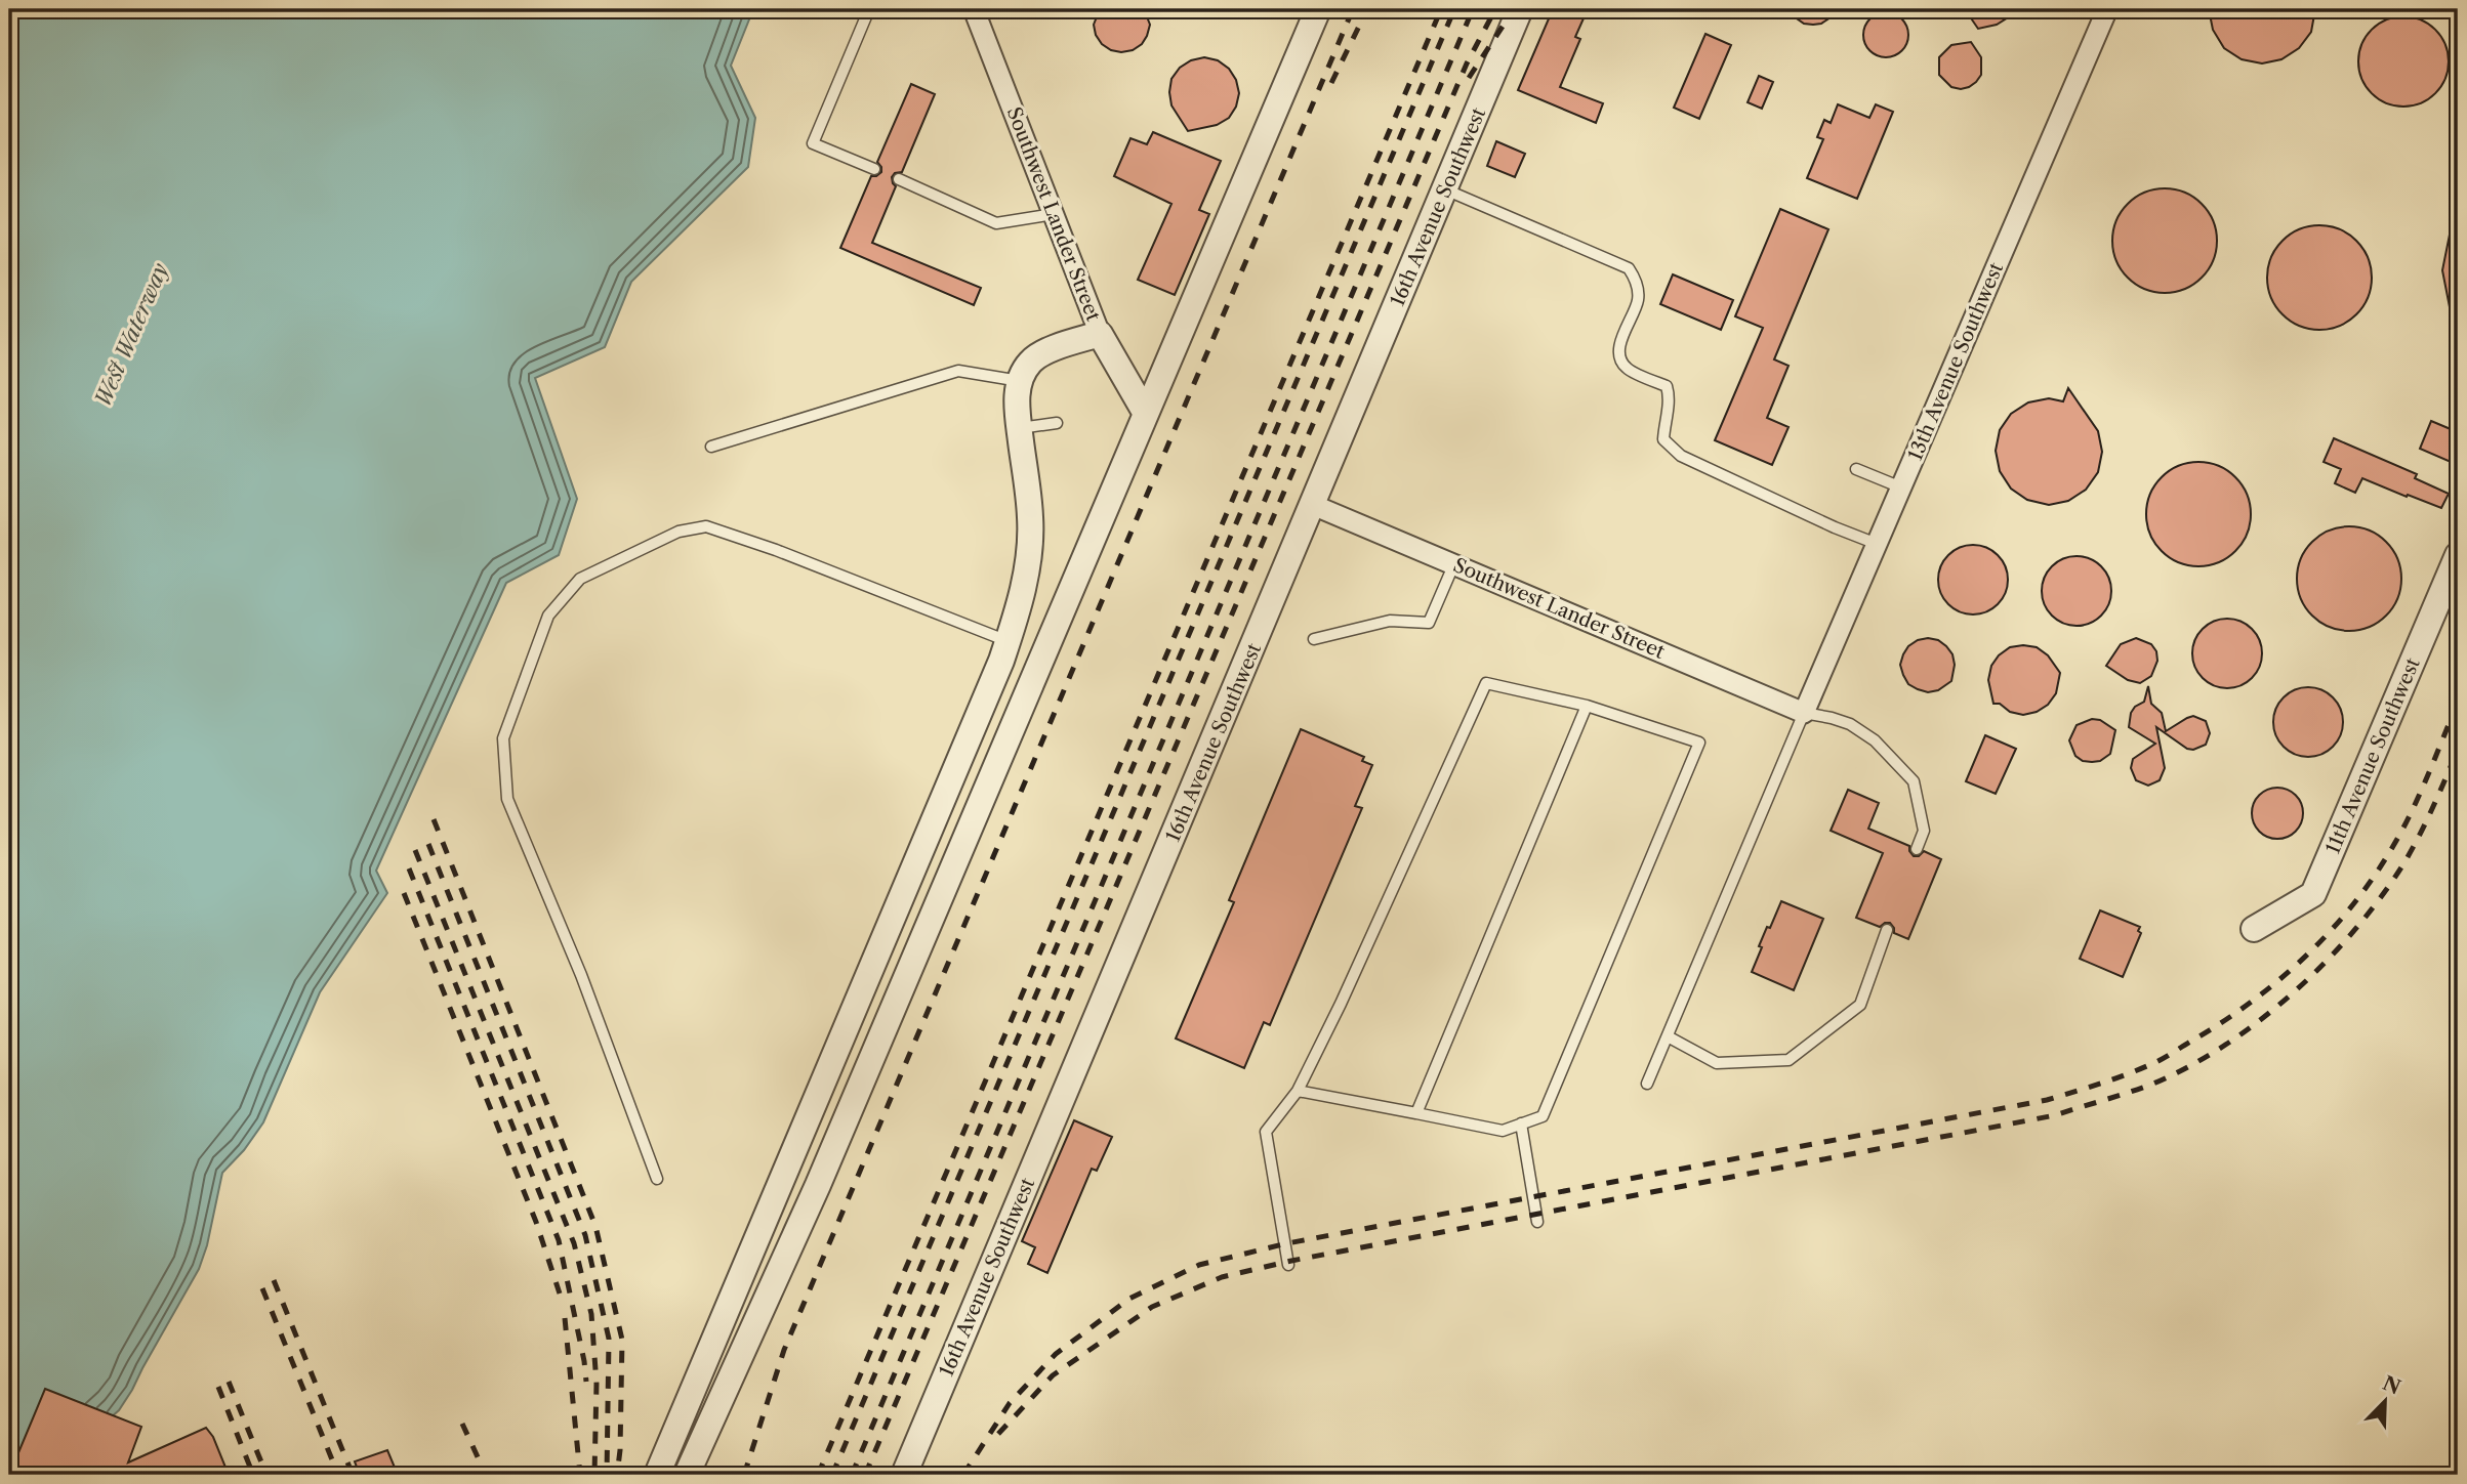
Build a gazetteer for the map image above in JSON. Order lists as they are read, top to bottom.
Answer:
{
  "streets": {
    "street": [
      "16th Avenue Southwest",
      "Southwest Lander Street",
      "13th Avenue Southwest",
      "11th Avenue Southwest"
    ]
  },
  "crossings": [
    ["16th Avenue Southwest", "Southwest Lander Street"],
    ["Southwest Lander Street", "13th Avenue Southwest"]
  ],
  "water": ["West Waterway"],
  "north": "top right"
}
